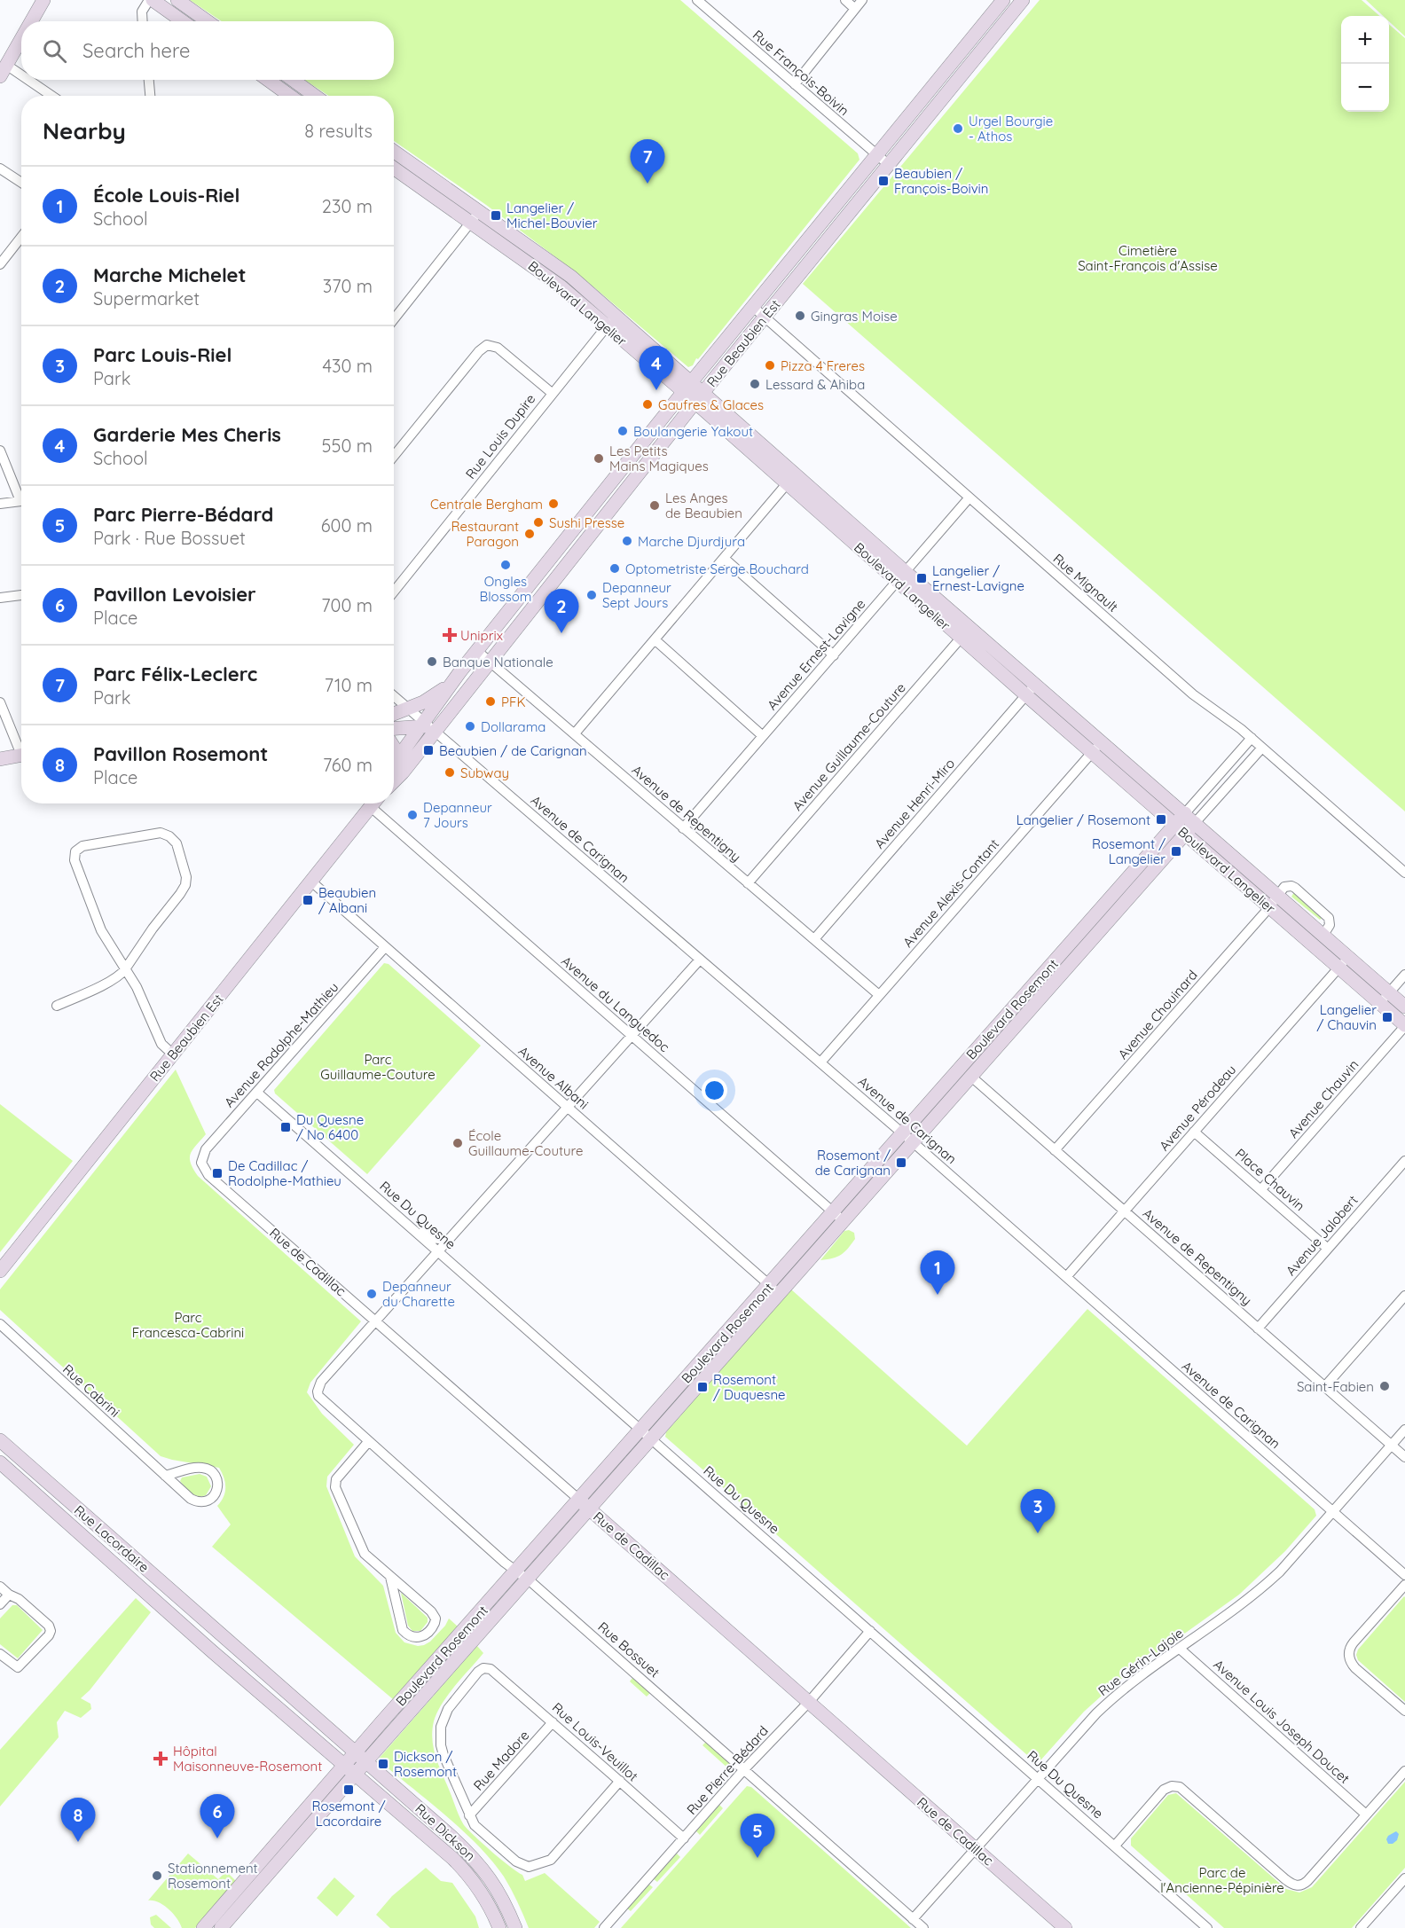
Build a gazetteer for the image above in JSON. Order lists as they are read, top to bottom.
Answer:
{
  "streets": {
    "main road": [
      "Boulevard Langelier",
      "Rue Beaubien Est",
      "Boulevard Rosemont",
      "Rue de Cadillac",
      "Rue Lacordaire",
      "Rue Dickson"
    ],
    "street": [
      "Rue François-Boivin",
      "Rue Louis Dupire",
      "Rue Mignault",
      "Avenue Ernest-Lavigne",
      "Avenue Guillaume-Couture",
      "Avenue Henri-Miro",
      "Avenue de Repentigny",
      "Avenue de Carignan",
      "Avenue Alexis-Contant",
      "Avenue du Languedoc",
      "Avenue Chouinard",
      "Avenue Rodolphe-Mathieu",
      "Avenue Albani",
      "Avenue Chauvin",
      "Avenue Pérodeau",
      "Place Chauvin",
      "Rue Du Quesne",
      "Avenue Jalobert",
      "Rue Cabrini",
      "Rue Bossuet",
      "Rue Gérin-Lajoie",
      "Avenue Louis Joseph Doucet",
      "Rue Louis-Veuillot",
      "Rue Madore",
      "Rue Pierre-Bédard"
    ]
  },
  "crossings": [
    ["Rue François-Boivin", "Rue Beaubien Est"],
    ["Boulevard Langelier", "Rue Beaubien Est"],
    ["Boulevard Langelier", "Rue Louis Dupire"],
    ["Boulevard Langelier", "Avenue Ernest-Lavigne"],
    ["Boulevard Langelier", "Avenue Guillaume-Couture"],
    ["Boulevard Langelier", "Avenue Henri-Miro"],
    ["Boulevard Langelier", "Avenue Alexis-Contant"],
    ["Boulevard Langelier", "Boulevard Rosemont"],
    ["Boulevard Langelier", "Avenue Chouinard"],
    ["Boulevard Langelier", "Avenue Chauvin"],
    ["Boulevard Langelier", "Avenue Pérodeau"],
    ["Rue Beaubien Est", "Rue Mignault"],
    ["Rue Beaubien Est", "Avenue de Repentigny"],
    ["Rue Beaubien Est", "Avenue de Carignan"],
    ["Rue Beaubien Est", "Avenue Albani"],
    ["Rue Mignault", "Avenue Ernest-Lavigne"],
    ["Rue Mignault", "Boulevard Rosemont"],
    ["Avenue Ernest-Lavigne", "Avenue de Repentigny"],
    ["Avenue Guillaume-Couture", "Avenue de Repentigny"],
    ["Avenue Henri-Miro", "Avenue de Repentigny"],
    ["Avenue de Repentigny", "Avenue Alexis-Contant"],
    ["Avenue de Repentigny", "Boulevard Rosemont"],
    ["Avenue de Repentigny", "Avenue Chouinard"],
    ["Avenue de Repentigny", "Avenue Pérodeau"],
    ["Avenue de Repentigny", "Avenue Jalobert"],
    ["Avenue de Repentigny", "Rue Gérin-Lajoie"],
    ["Avenue de Carignan", "Avenue Alexis-Contant"],
    ["Avenue de Carignan", "Boulevard Rosemont"],
    ["Avenue de Carignan", "Avenue Pérodeau"],
    ["Avenue de Carignan", "Rue Gérin-Lajoie"],
    ["Avenue du Languedoc", "Boulevard Rosemont"],
    ["Boulevard Rosemont", "Avenue Albani"],
    ["Boulevard Rosemont", "Rue Du Quesne"],
    ["Boulevard Rosemont", "Rue de Cadillac"],
    ["Boulevard Rosemont", "Rue Lacordaire"],
    ["Boulevard Rosemont", "Rue Bossuet"],
    ["Boulevard Rosemont", "Rue Dickson"],
    ["Avenue Rodolphe-Mathieu", "Avenue Albani"],
    ["Avenue Rodolphe-Mathieu", "Rue Du Quesne"],
    ["Avenue Rodolphe-Mathieu", "Rue de Cadillac"],
    ["Avenue Chauvin", "Place Chauvin"],
    ["Avenue Pérodeau", "Place Chauvin"],
    ["Place Chauvin", "Avenue Jalobert"],
    ["Rue Du Quesne", "Rue Gérin-Lajoie"],
    ["Rue Du Quesne", "Rue Pierre-Bédard"],
    ["Rue de Cadillac", "Rue Bossuet"],
    ["Rue de Cadillac", "Rue Gérin-Lajoie"],
    ["Rue de Cadillac", "Rue Pierre-Bédard"],
    ["Rue Lacordaire", "Rue Dickson"],
    ["Rue Bossuet", "Rue Gérin-Lajoie"],
    ["Rue Bossuet", "Rue Pierre-Bédard"],
    ["Rue Gérin-Lajoie", "Avenue Louis Joseph Doucet"],
    ["Rue Louis-Veuillot", "Rue Madore"],
    ["Rue Louis-Veuillot", "Rue Pierre-Bédard"]
  ],
  "parks": [
    "Cimetière Saint-François d'Assise",
    "Parc Guillaume-Couture",
    "Parc Francesca-Cabrini",
    "Parc de l'Ancienne-Pépinière"
  ],
  "places": {
    "other": [
      "Urgel Bourgie - Athos",
      "Gingras Moise",
      "Pizza 4 Freres",
      "Lessard & Ahiba",
      "Gaufres & Glaces",
      "Boulangerie Yakout",
      "Les Petits Mains Magiques",
      "Centrale Bergham",
      "Les Anges de Beaubien",
      "Sushi Presse",
      "Restaurant Paragon",
      "Marche Djurdjura",
      "Ongles Blossom",
      "Optometriste Serge Bouchard",
      "Depanneur Sept Jours",
      "Banque Nationale",
      "PFK",
      "Dollarama",
      "Subway",
      "Depanneur 7 Jours",
      "École Guillaume-Couture",
      "Depanneur du Charette",
      "Saint-Fabien",
      "Stationnement Rosemont"
    ],
    "transit": [
      "Beaubien / François-Boivin",
      "Langelier / Michel-Bouvier",
      "Langelier / Ernest-Lavigne",
      "Beaubien / de Carignan",
      "Langelier / Rosemont",
      "Rosemont / Langelier",
      "Beaubien / Albani",
      "Langelier / Chauvin",
      "Du Quesne / No 6400",
      "Rosemont / de Carignan",
      "De Cadillac / Rodolphe-Mathieu",
      "Rosemont / Duquesne",
      "Dickson / Rosemont",
      "Rosemont / Lacordaire"
    ],
    "health": ["Uniprix", "Hôpital Maisonneuve-Rosemont"]
  },
  "page": {
    "map_buttons": ["+", "−"],
    "search": "Search here",
    "heading": ["Nearby", "8 results"],
    "pins": [
      "7",
      "4",
      "2",
      "1",
      "3",
      "6",
      "8",
      "5"
    ],
    "list": [
      {
        "mark": "1",
        "name": "École Louis-Riel",
        "note": "School",
        "value": "230 m"
      },
      {
        "mark": "2",
        "name": "Marche Michelet",
        "note": "Supermarket",
        "value": "370 m"
      },
      {
        "mark": "3",
        "name": "Parc Louis-Riel",
        "note": "Park",
        "value": "430 m"
      },
      {
        "mark": "4",
        "name": "Garderie Mes Cheris",
        "note": "School",
        "value": "550 m"
      },
      {
        "mark": "5",
        "name": "Parc Pierre-Bédard",
        "note": "Park · Rue Bossuet",
        "value": "600 m"
      },
      {
        "mark": "6",
        "name": "Pavillon Levoisier",
        "note": "Place",
        "value": "700 m"
      },
      {
        "mark": "7",
        "name": "Parc Félix-Leclerc",
        "note": "Park",
        "value": "710 m"
      },
      {
        "mark": "8",
        "name": "Pavillon Rosemont",
        "note": "Place",
        "value": "760 m"
      }
    ]
  }
}
